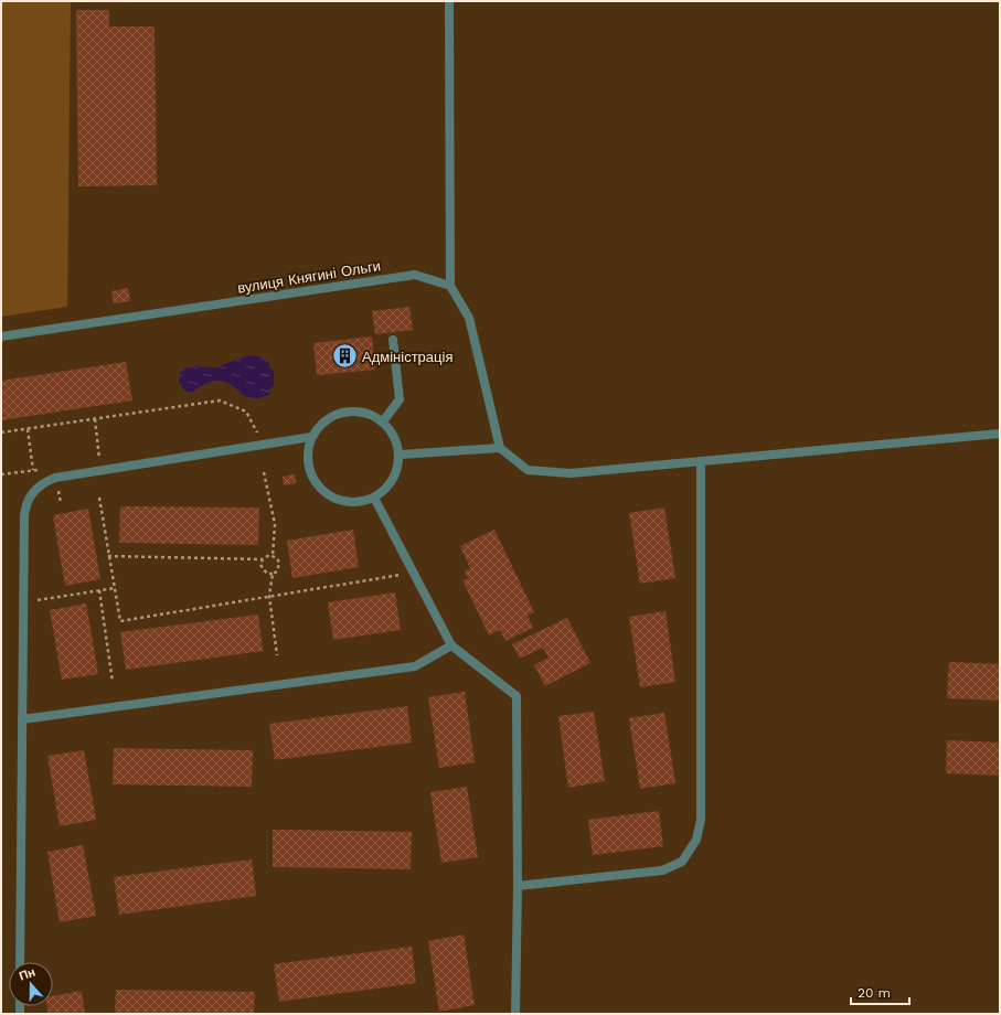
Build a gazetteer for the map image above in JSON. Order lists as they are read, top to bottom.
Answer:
{
  "streets": {
    "street": ["вулиця Княгині Ольги"]
  },
  "places": {
    "building": ["Адміністрація"]
  },
  "scale_bar": "20 m",
  "north": "top"
}
